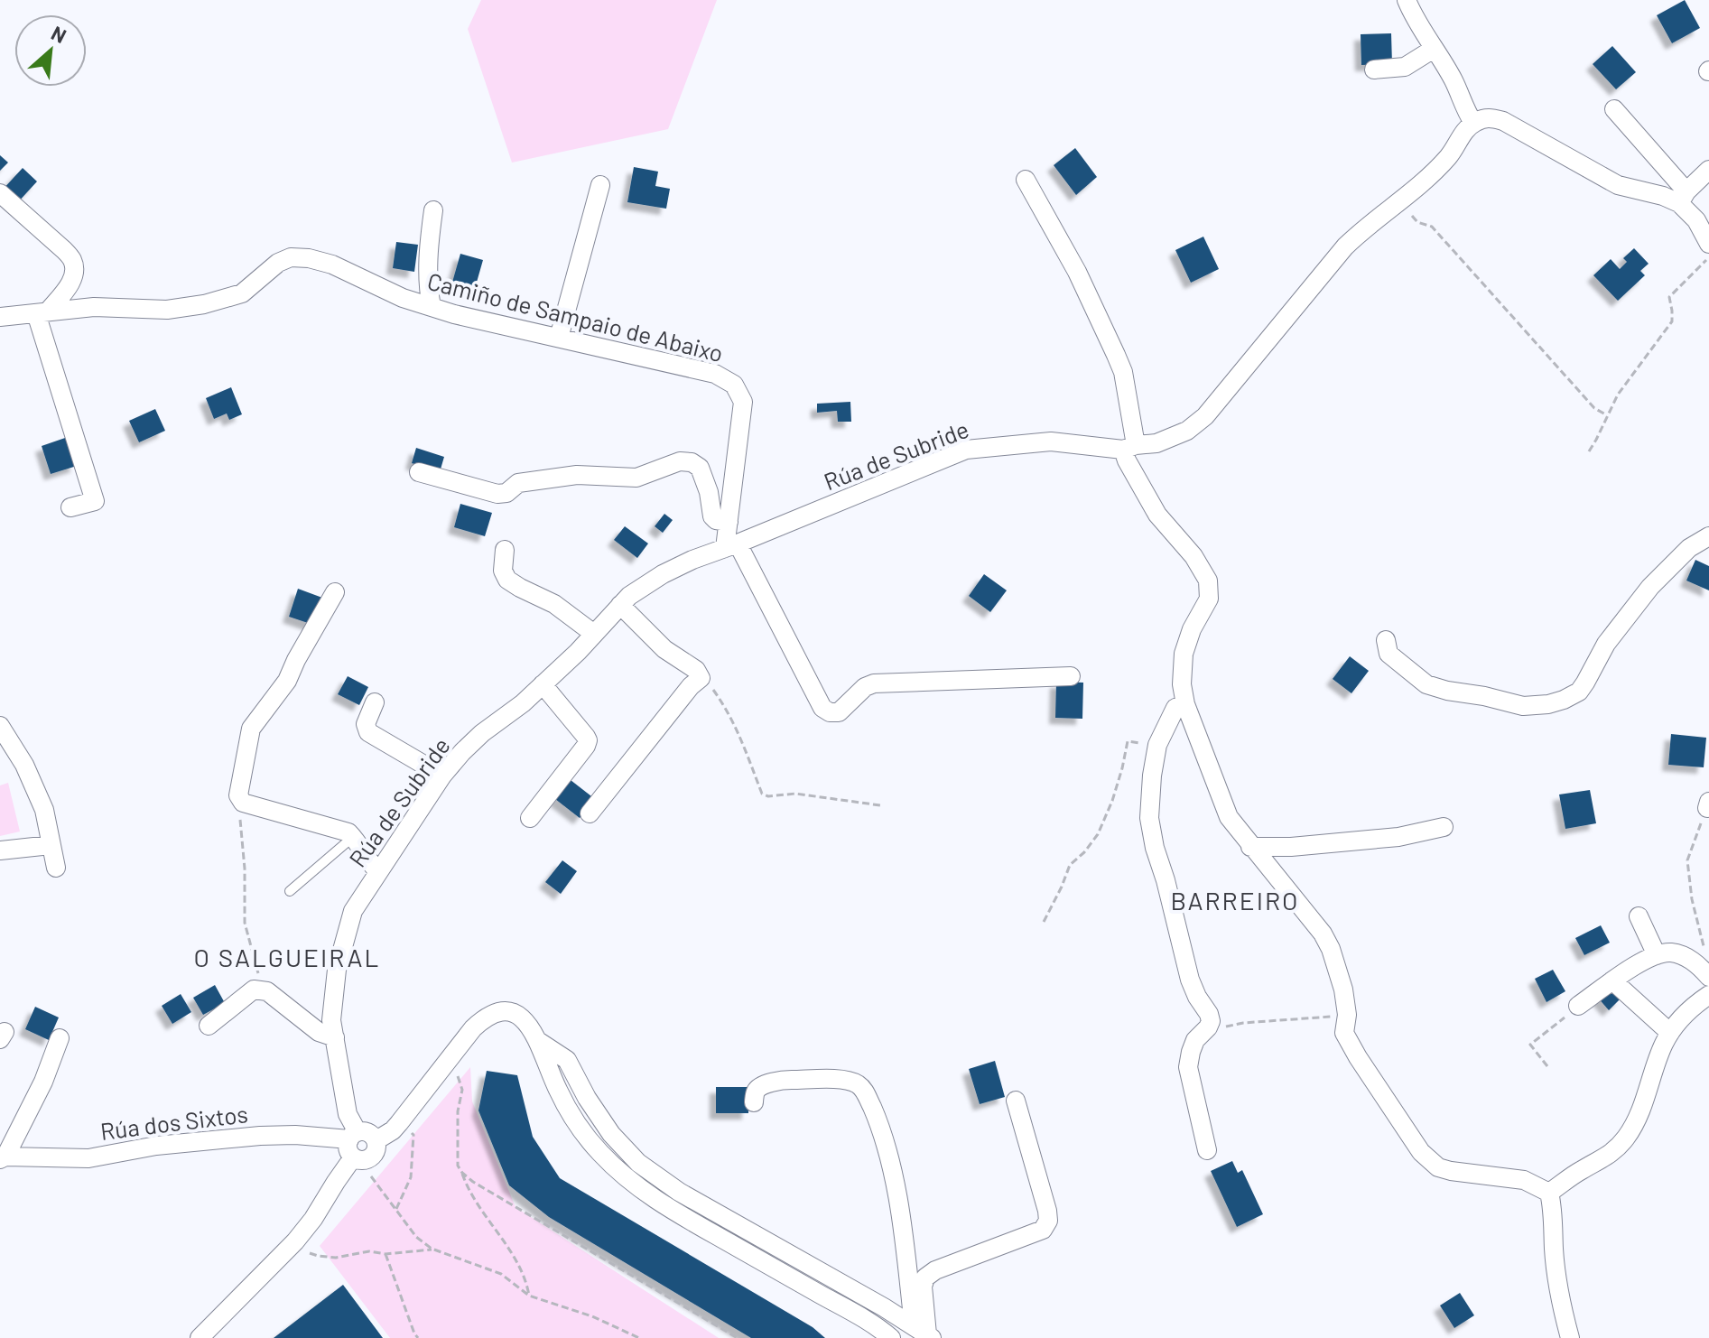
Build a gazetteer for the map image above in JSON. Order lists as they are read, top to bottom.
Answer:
{
  "streets": {
    "street": ["Camiño de Sampaio de Abaixo", "Rúa de Subride", "Rúa dos Sixtos"]
  },
  "crossings": [
    ["Camiño de Sampaio de Abaixo", "Rúa de Subride"],
    ["Rúa de Subride", "Rúa dos Sixtos"]
  ],
  "districts": ["BARREIRO", "O SALGUEIRAL"],
  "north": "top right"
}
